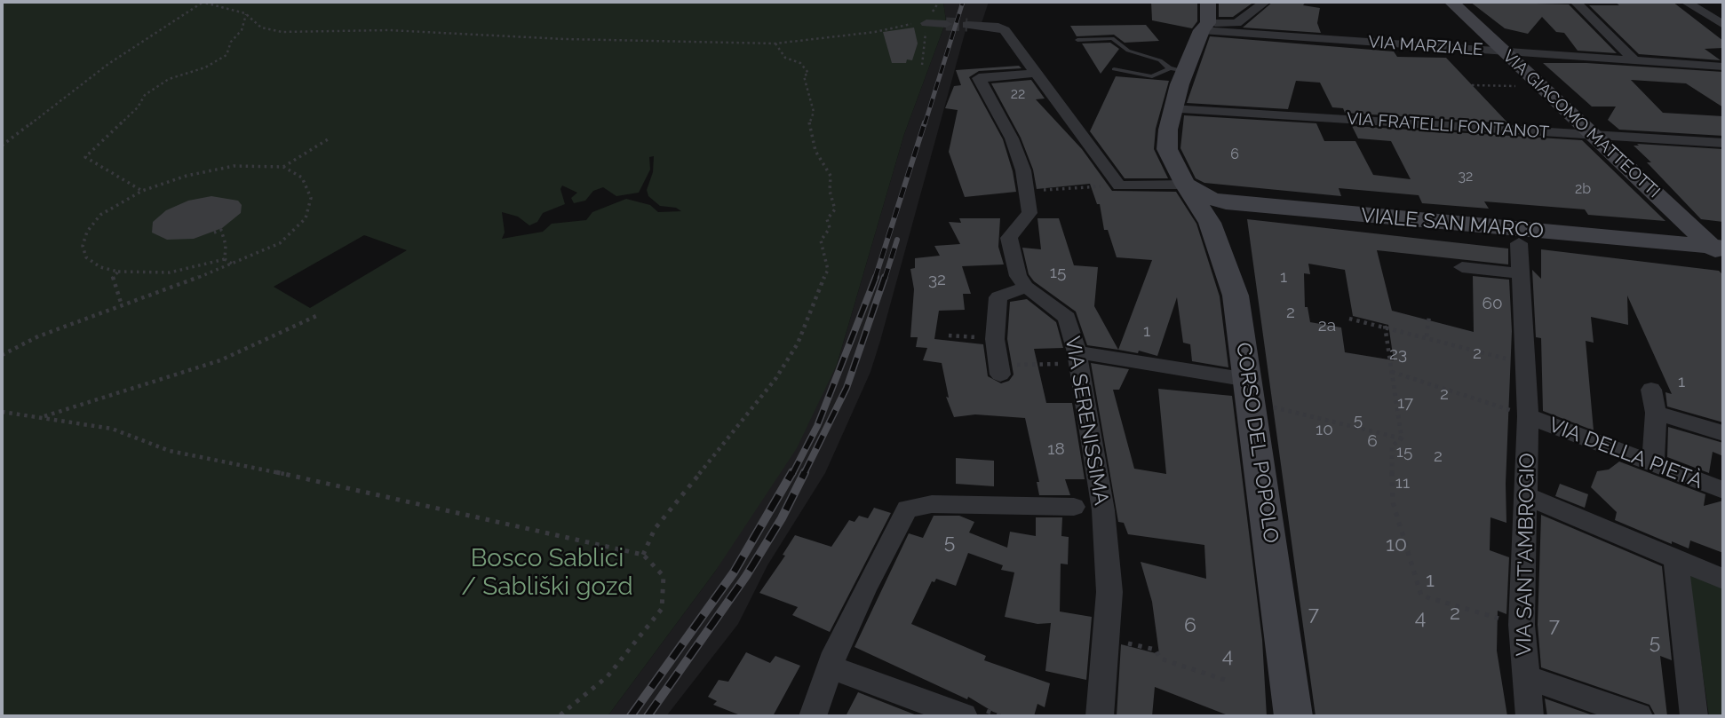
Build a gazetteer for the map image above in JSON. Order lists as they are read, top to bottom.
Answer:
{
  "streets": {
    "street": [
      "VIA MARZIALE",
      "VIA GIACOMO MATTEOTTI",
      "VIA FRATELLI FONTANOT",
      "VIALE SAN MARCO",
      "VIA SERENISSIMA",
      "CORSO DEL POPOLO",
      "VIA DELLA PIETÀ",
      "VIA SANT'AMBROGIO"
    ]
  },
  "crossings": [
    ["VIA MARZIALE", "VIA GIACOMO MATTEOTTI"],
    ["VIA MARZIALE", "CORSO DEL POPOLO"],
    ["VIA GIACOMO MATTEOTTI", "VIA FRATELLI FONTANOT"],
    ["VIA GIACOMO MATTEOTTI", "VIALE SAN MARCO"],
    ["VIA FRATELLI FONTANOT", "CORSO DEL POPOLO"],
    ["VIALE SAN MARCO", "CORSO DEL POPOLO"],
    ["VIA DELLA PIETÀ", "VIA SANT'AMBROGIO"]
  ],
  "parks": ["Bosco Sablici / Sabliški gozd"],
  "house_numbers": [
    "22",
    "6",
    "32",
    "2b",
    "15",
    "1",
    "32",
    "60",
    "2",
    "2a",
    "1",
    "2",
    "23",
    "1",
    "2",
    "17",
    "5",
    "10",
    "6",
    "18",
    "15",
    "2",
    "11",
    "5",
    "10",
    "1",
    "2",
    "7",
    "4",
    "6",
    "7",
    "5",
    "4"
  ]
}
